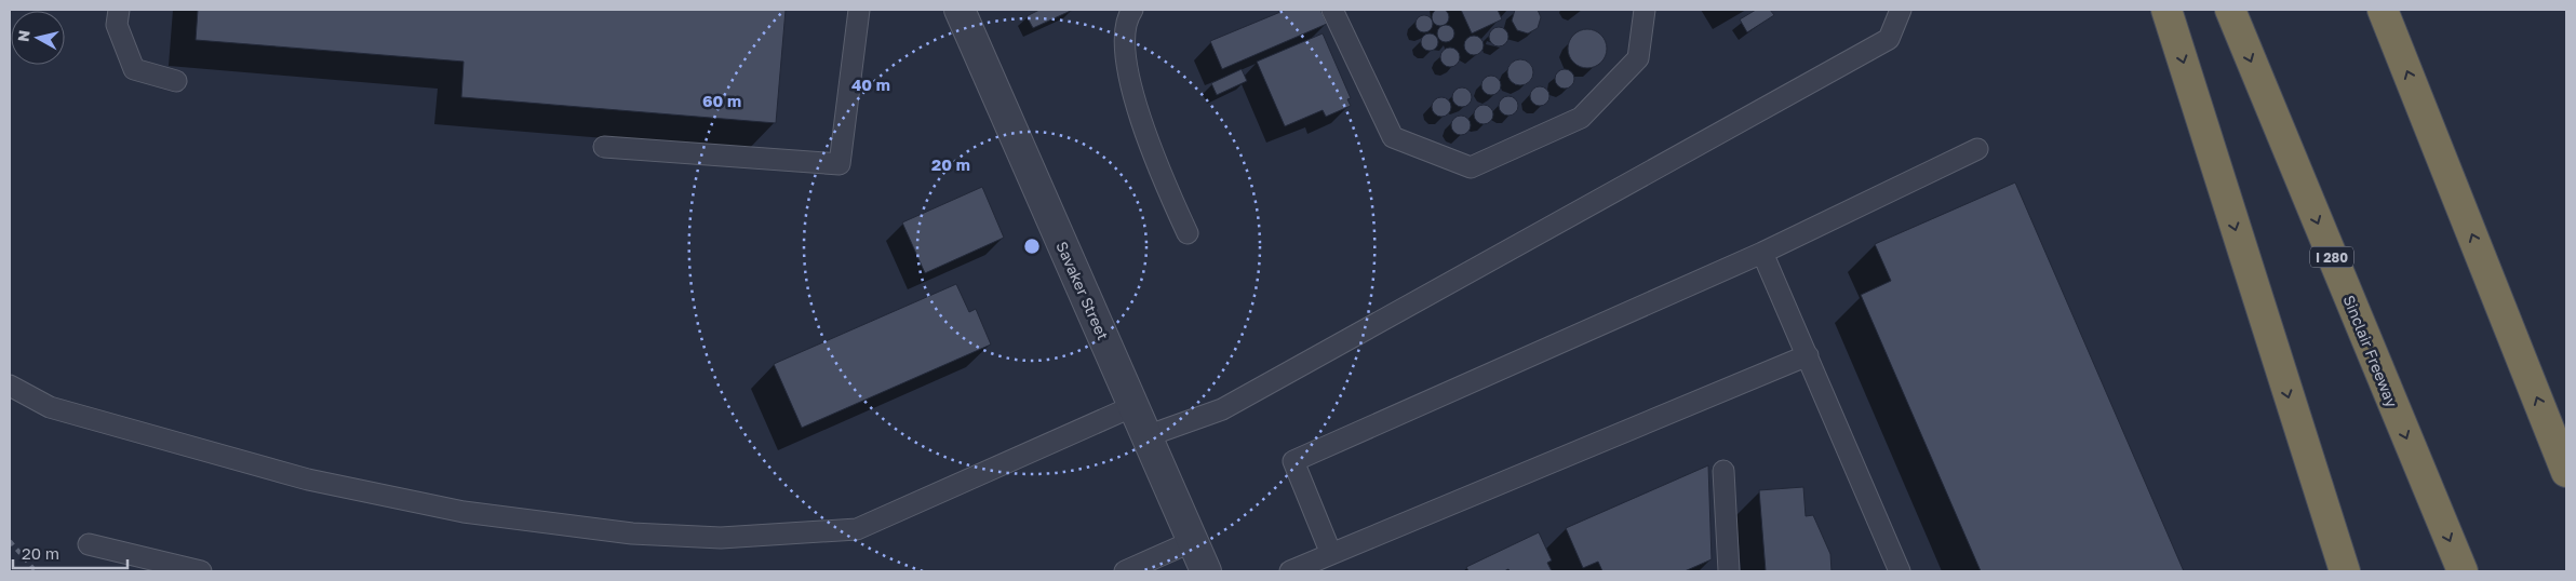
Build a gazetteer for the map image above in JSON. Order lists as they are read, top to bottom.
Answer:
{
  "streets": {
    "highway": ["I 280", "Sinclair Freeway"],
    "street": ["Savaker Street"]
  },
  "scale_bar": "20 m",
  "north": "left",
  "rings": ["40 m", "60 m", "20 m"]
}
